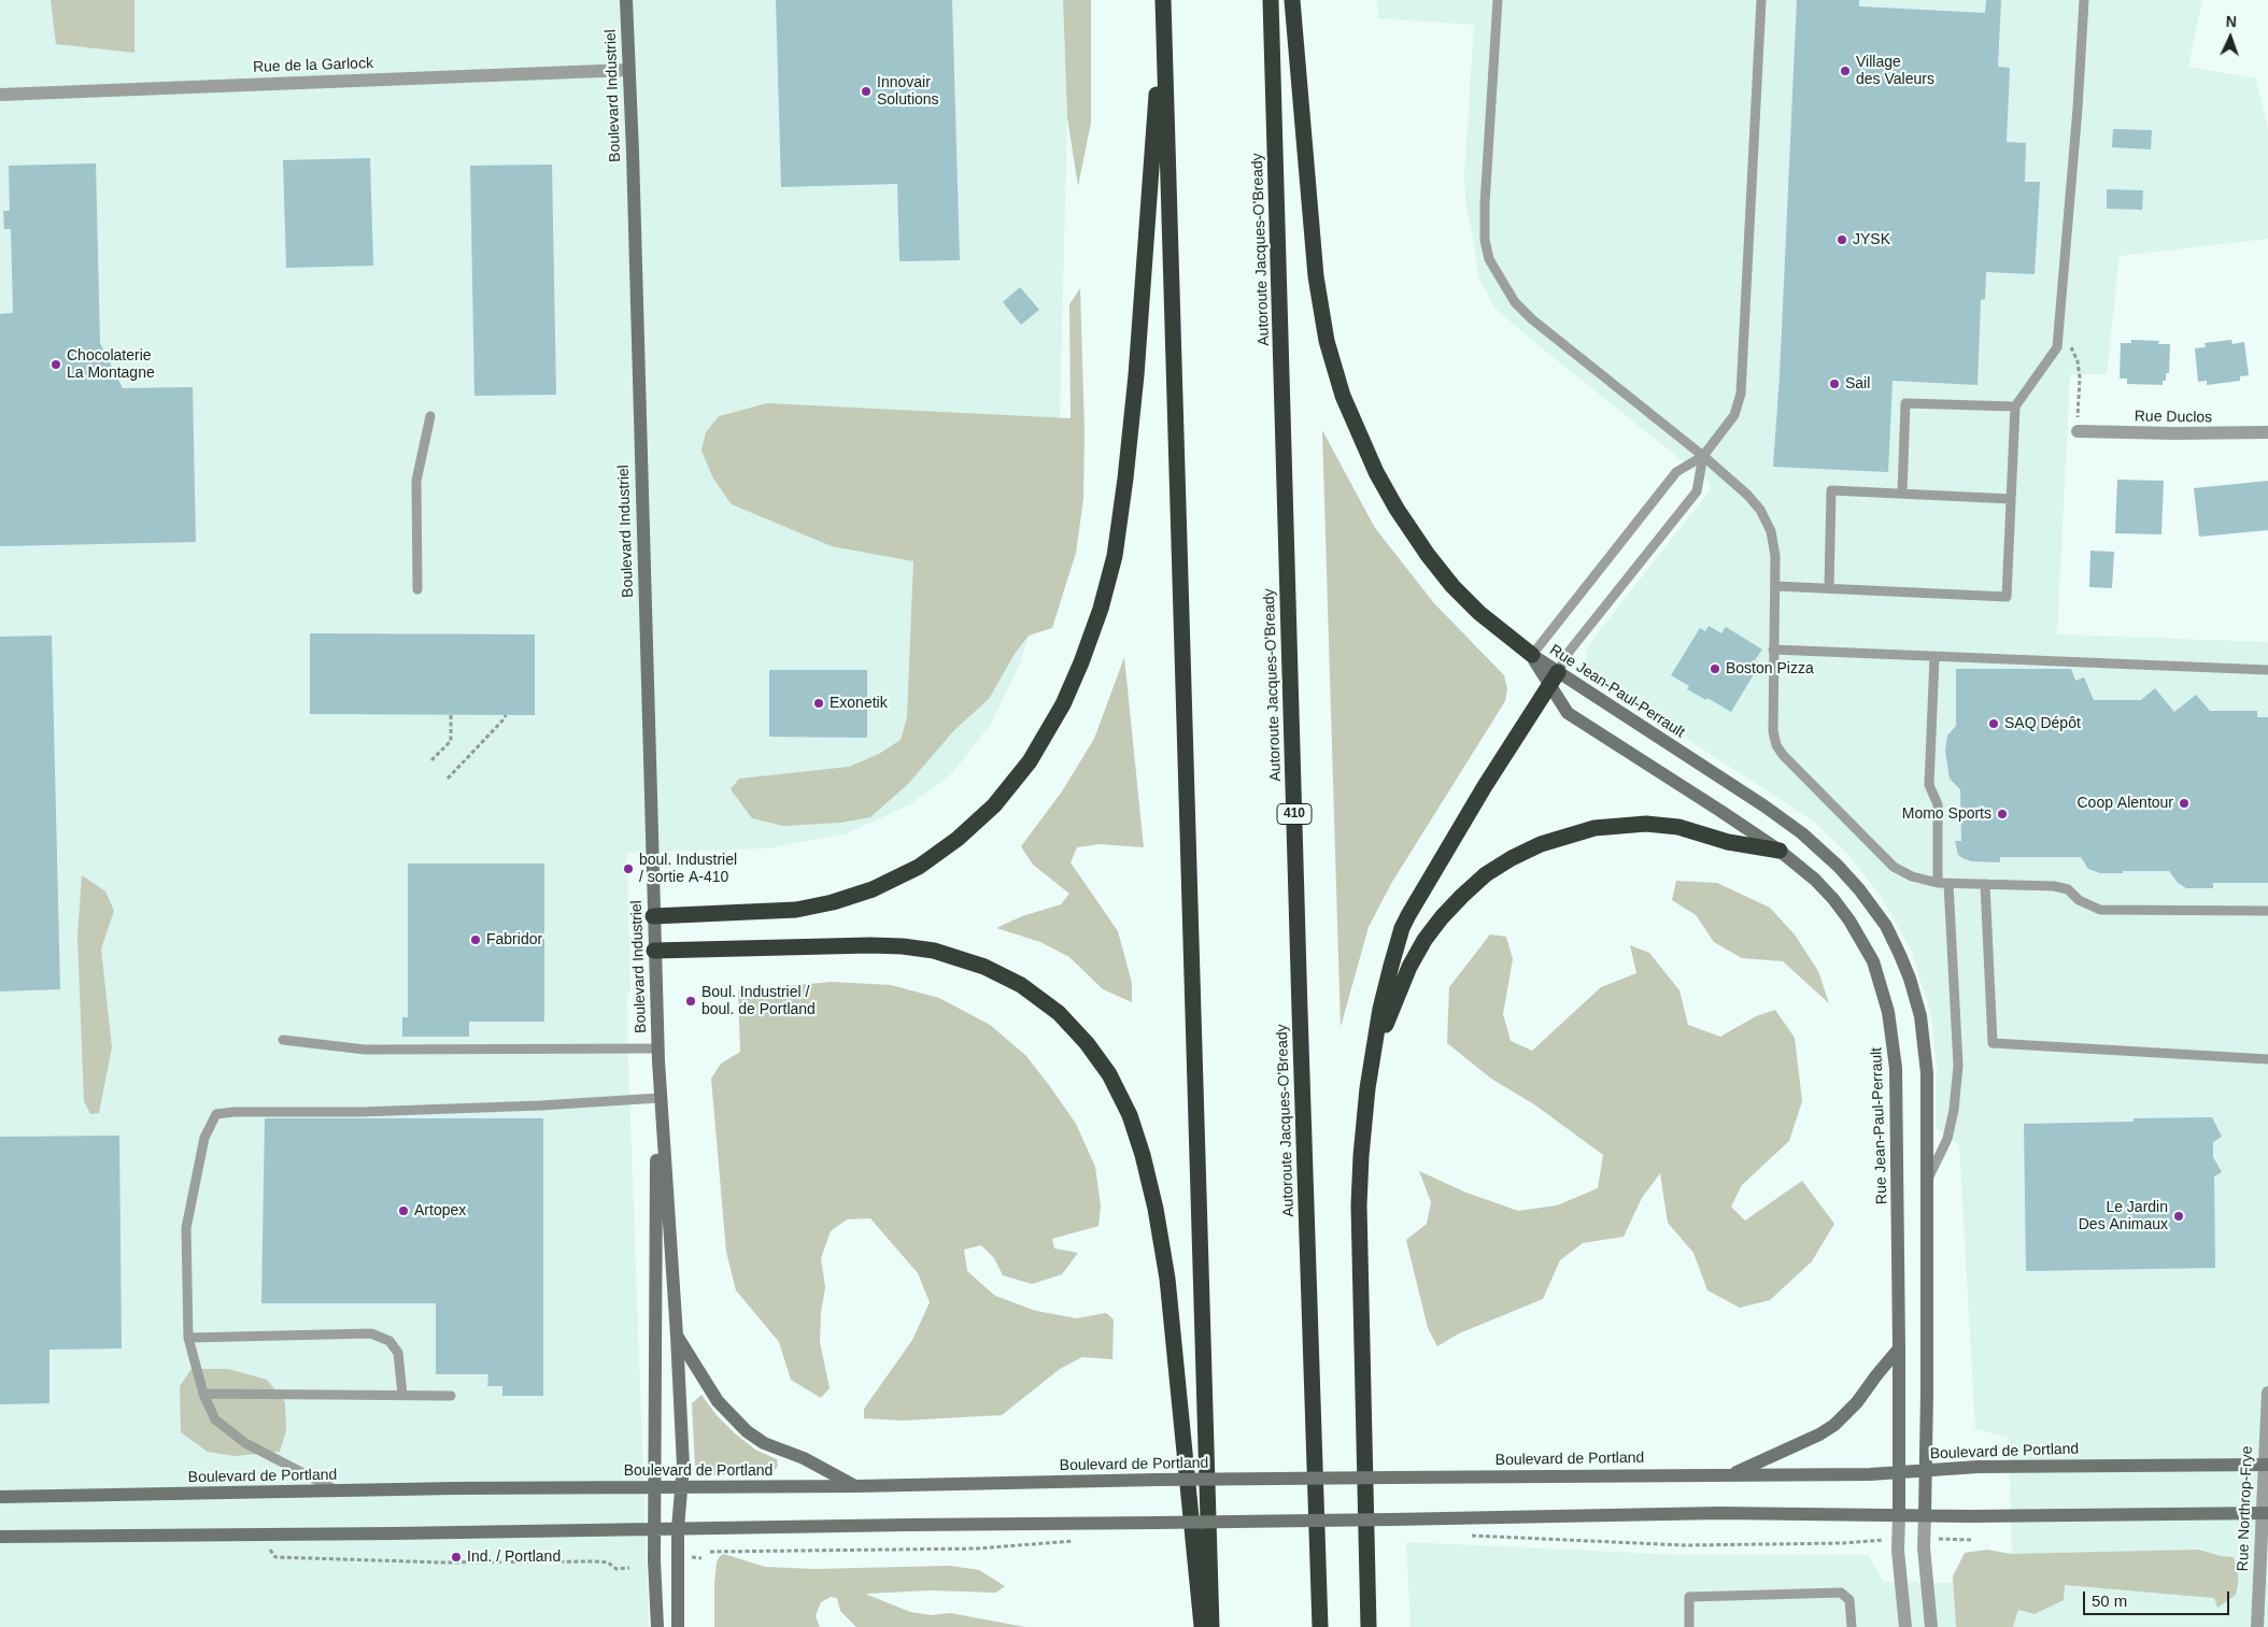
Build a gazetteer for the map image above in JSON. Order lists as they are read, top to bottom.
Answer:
{
  "streets": {
    "highway": ["Autoroute Jacques-O'Bready", "410"],
    "main road": ["Boulevard Industriel", "Rue Jean-Paul-Perrault", "Boulevard de Portland"],
    "street": ["Rue de la Garlock", "Rue Duclos", "Rue Northrop-Frye"]
  },
  "crossings": [
    ["Rue de la Garlock", "Boulevard Industriel"],
    ["Boulevard Industriel", "Boulevard de Portland"],
    ["Rue Jean-Paul-Perrault", "Boulevard de Portland"],
    ["Boulevard de Portland", "Rue Northrop-Frye"]
  ],
  "places": [
    "Village des Valeurs",
    "Innovair Solutions",
    "JYSK",
    "Chocolaterie La Montagne",
    "Sail",
    "Boston Pizza",
    "Exonetik",
    "SAQ Dépôt",
    "Coop Alentour",
    "Momo Sports",
    "boul. Industriel / sortie A-410",
    "Fabridor",
    "Boul. Industriel / boul. de Portland",
    "Artopex",
    "Le Jardin Des Animaux",
    "Ind. / Portland"
  ],
  "scale_bar": "50 m",
  "north": "top"
}
